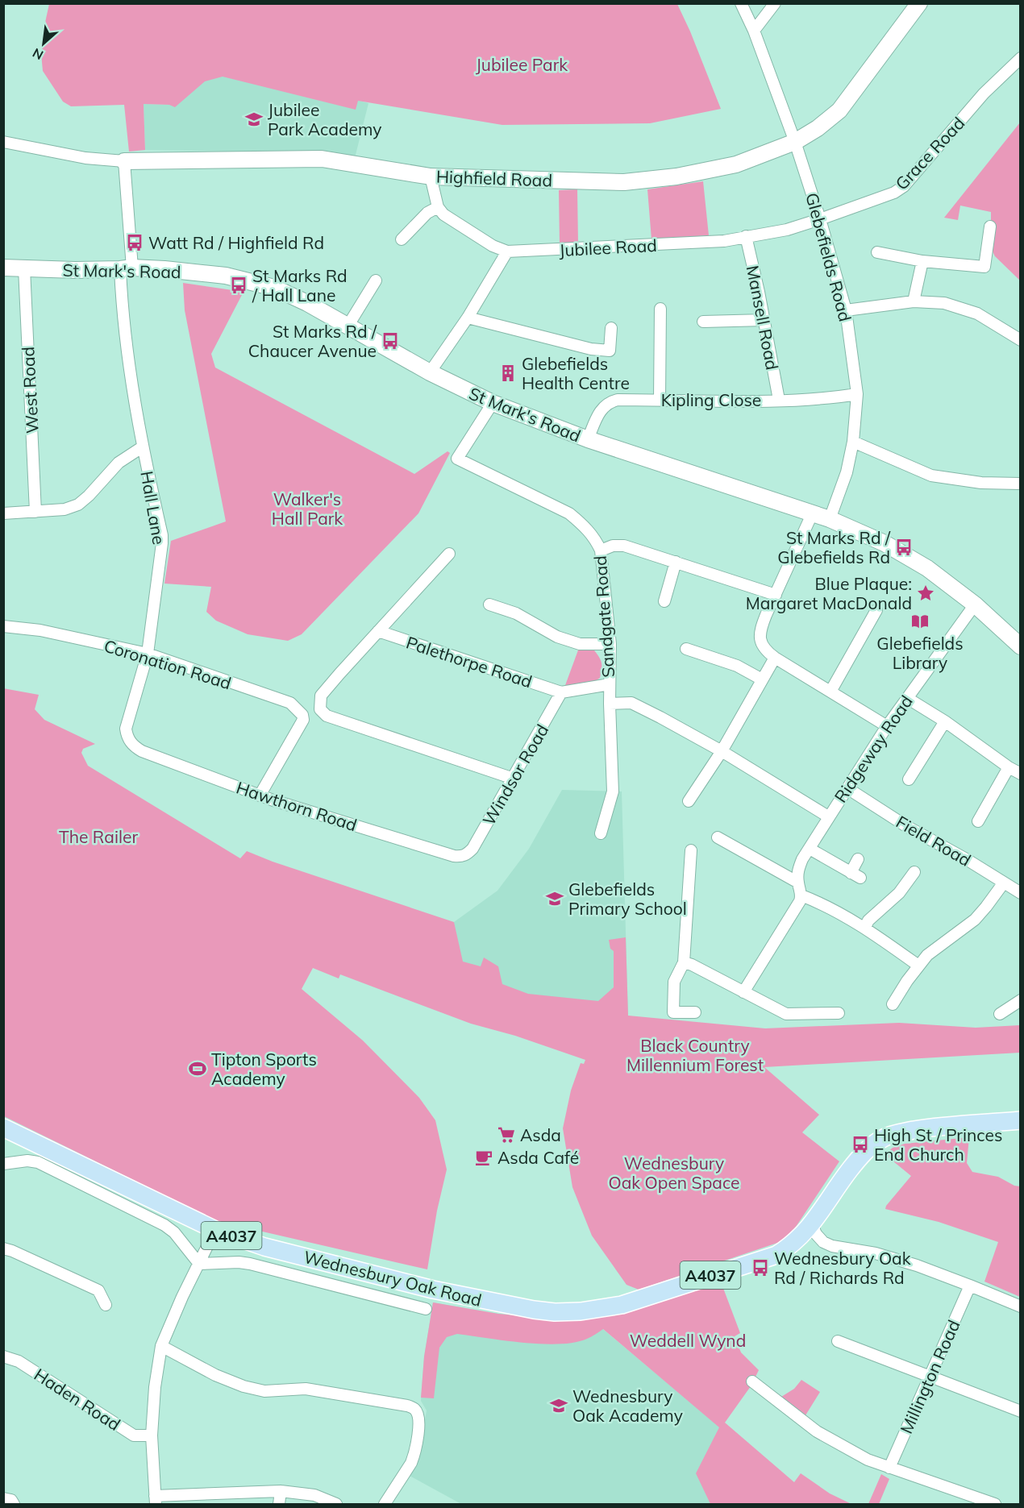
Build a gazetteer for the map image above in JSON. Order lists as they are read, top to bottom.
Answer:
{
  "streets": {
    "main road": ["A4037", "Wednesbury Oak Road"],
    "street": [
      "Grace Road",
      "Highfield Road",
      "Jubilee Road",
      "Glebefields Road",
      "St Mark's Road",
      "Mansell Road",
      "West Road",
      "Kipling Close",
      "Hall Lane",
      "Sandgate Road",
      "Palethorpe Road",
      "Coronation Road",
      "Ridgeway Road",
      "Windsor Road",
      "Hawthorn Road",
      "Field Road",
      "Millington Road",
      "Haden Road"
    ]
  },
  "crossings": [
    ["Grace Road", "Jubilee Road"],
    ["Grace Road", "Glebefields Road"],
    ["Highfield Road", "Glebefields Road"],
    ["Highfield Road", "Hall Lane"],
    ["Jubilee Road", "Glebefields Road"],
    ["Jubilee Road", "Mansell Road"],
    ["Glebefields Road", "St Mark's Road"],
    ["Glebefields Road", "Kipling Close"],
    ["St Mark's Road", "West Road"],
    ["St Mark's Road", "Kipling Close"],
    ["St Mark's Road", "Hall Lane"],
    ["St Mark's Road", "Sandgate Road"],
    ["St Mark's Road", "Ridgeway Road"],
    ["Mansell Road", "Kipling Close"],
    ["Hall Lane", "Coronation Road"],
    ["Hall Lane", "Hawthorn Road"],
    ["Palethorpe Road", "Windsor Road"],
    ["Coronation Road", "Hawthorn Road"],
    ["Ridgeway Road", "Field Road"],
    ["Windsor Road", "Hawthorn Road"],
    ["A4037", "Wednesbury Oak Road"]
  ],
  "parks": [
    "Jubilee Park",
    "Walker's Hall Park",
    "The Railer",
    "Black Country Millennium Forest",
    "Wednesbury Oak Open Space",
    "Weddell Wynd"
  ],
  "places": {
    "school or university": ["Jubilee Park Academy", "Glebefields Primary School", "Wednesbury Oak Academy"],
    "bus stop": [
      "Watt Rd / Highfield Rd",
      "St Marks Rd / Hall Lane",
      "St Marks Rd / Chaucer Avenue",
      "St Marks Rd / Glebefields Rd",
      "High St / Princes End Church",
      "Wednesbury Oak Rd / Richards Rd"
    ],
    "building": ["Glebefields Health Centre"],
    "place": ["Blue Plaque: Margaret MacDonald"],
    "library": ["Glebefields Library"],
    "sports": ["Tipton Sports Academy"],
    "supermarket": ["Asda"],
    "cafe": ["Asda Café"]
  },
  "north": "bottom left"
}
